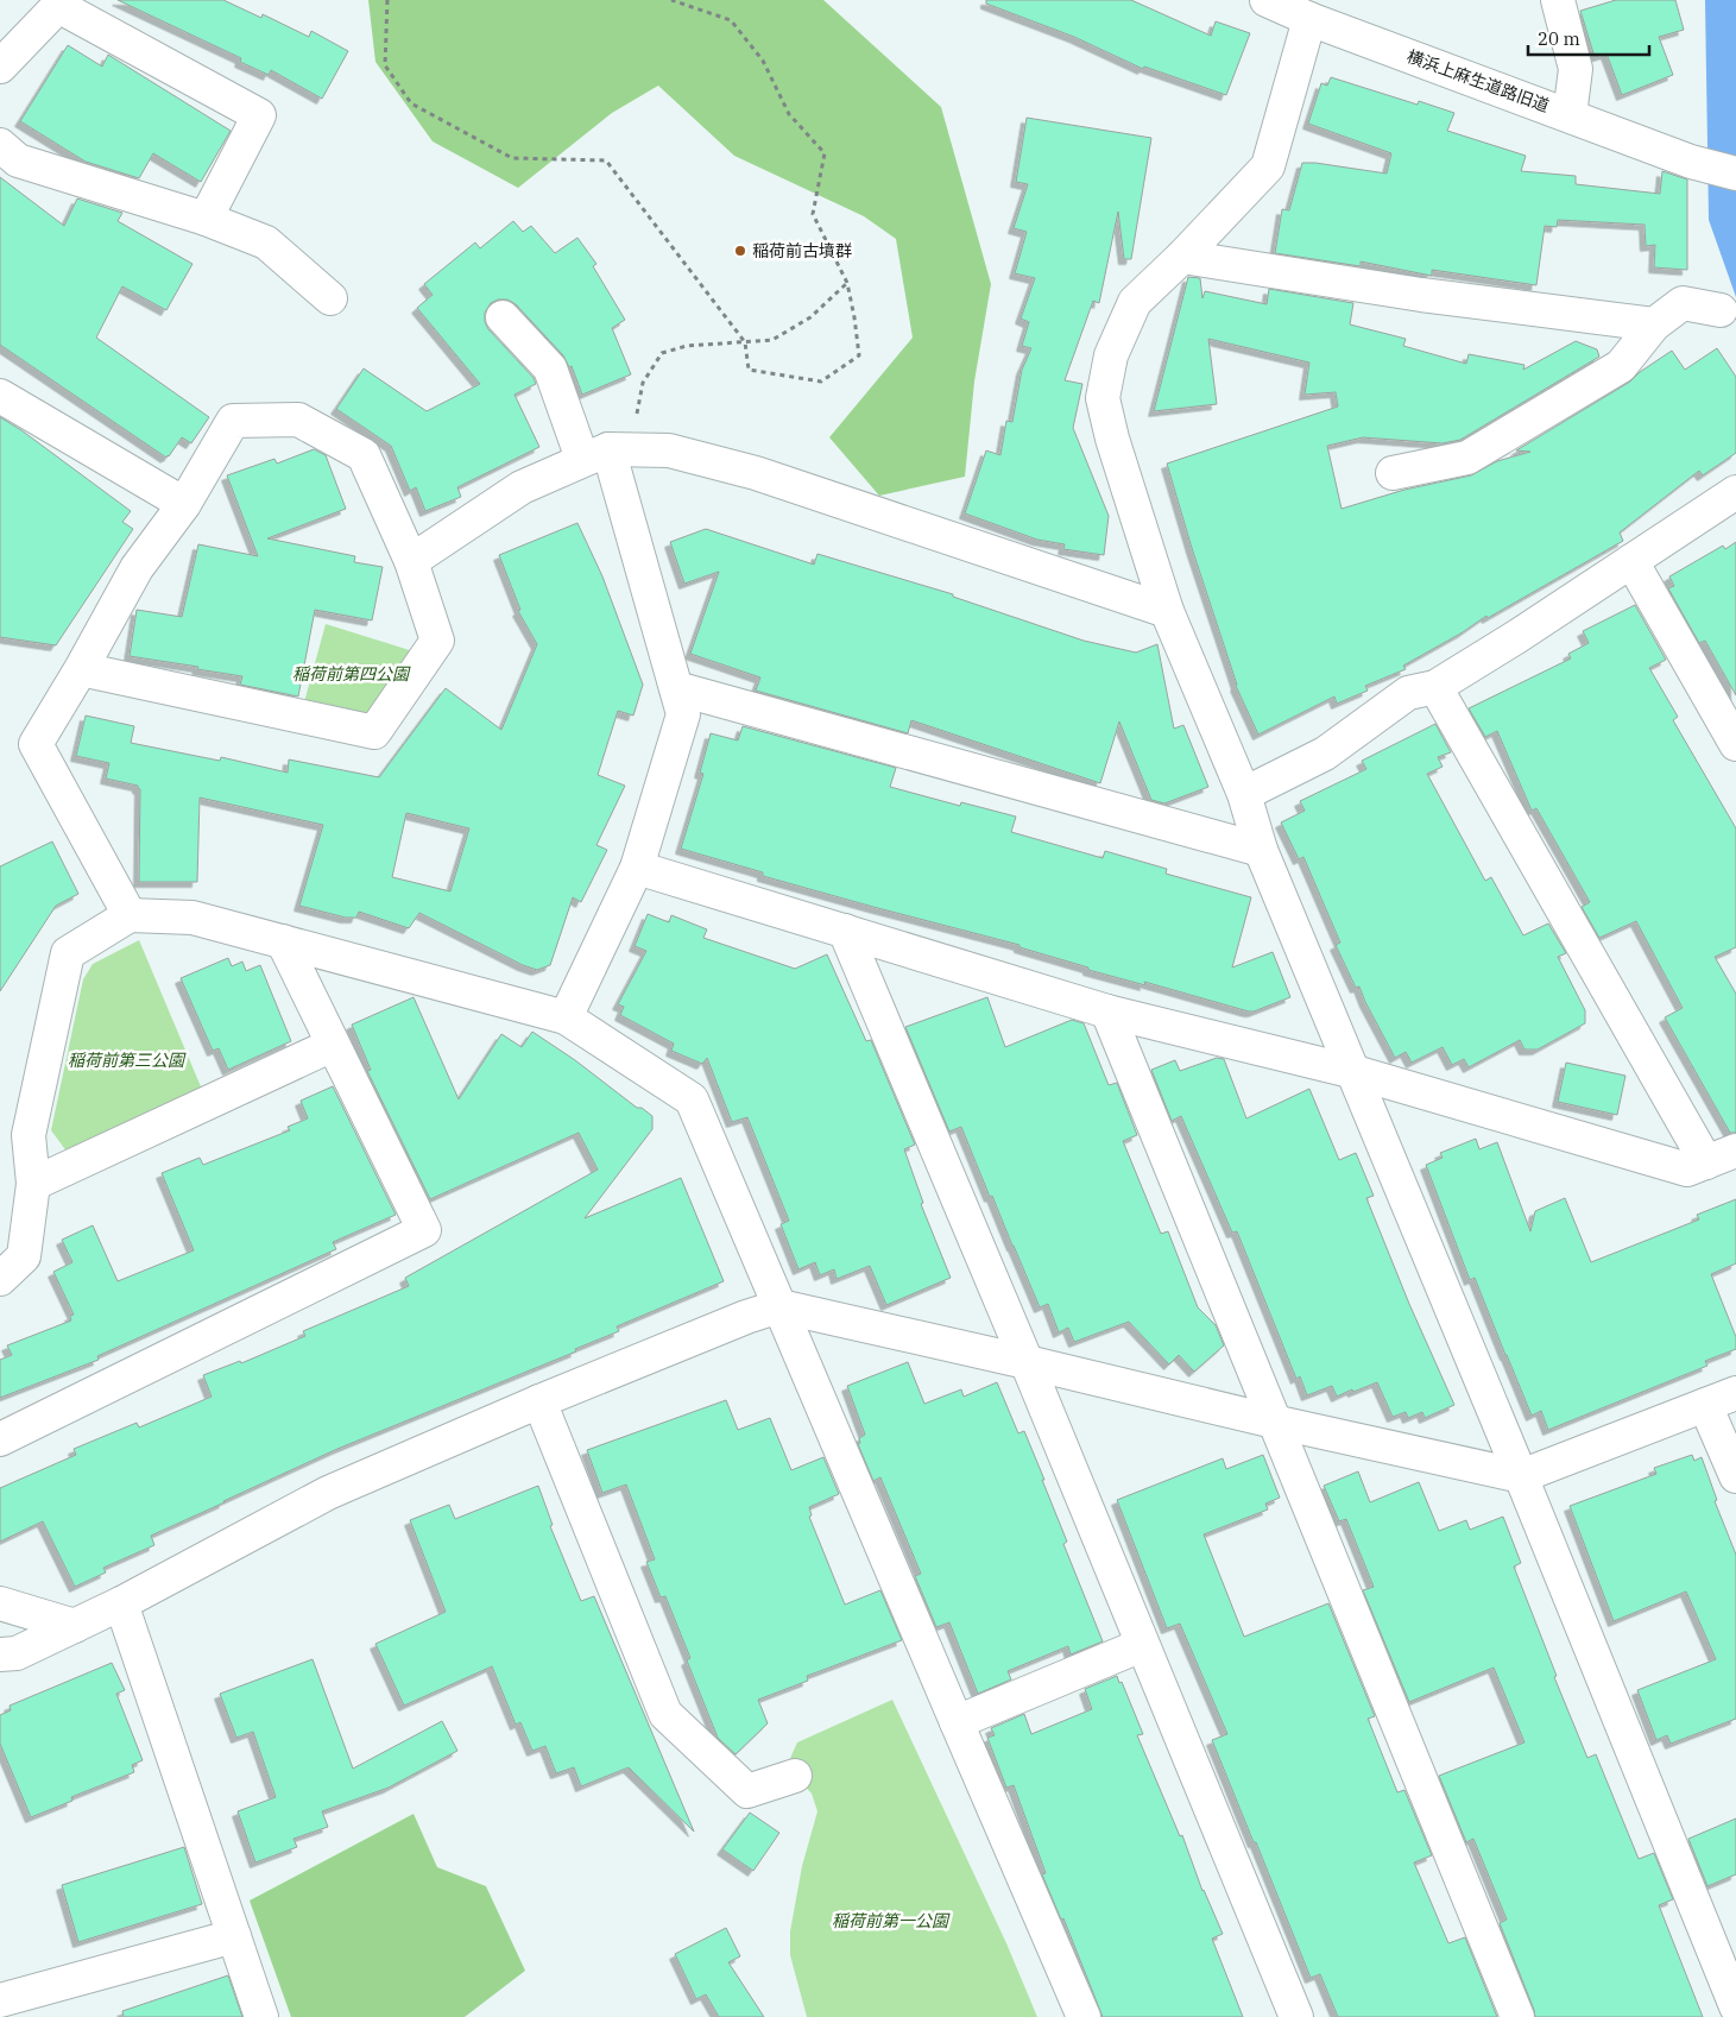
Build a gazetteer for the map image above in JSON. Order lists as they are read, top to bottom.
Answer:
{
  "streets": {
    "street": ["横浜上麻生道路旧道"]
  },
  "parks": ["稲荷前第四公園", "稲荷前第三公園", "稲荷前第一公園"],
  "places": ["稲荷前古墳群"],
  "scale_bar": "20 m"
}
